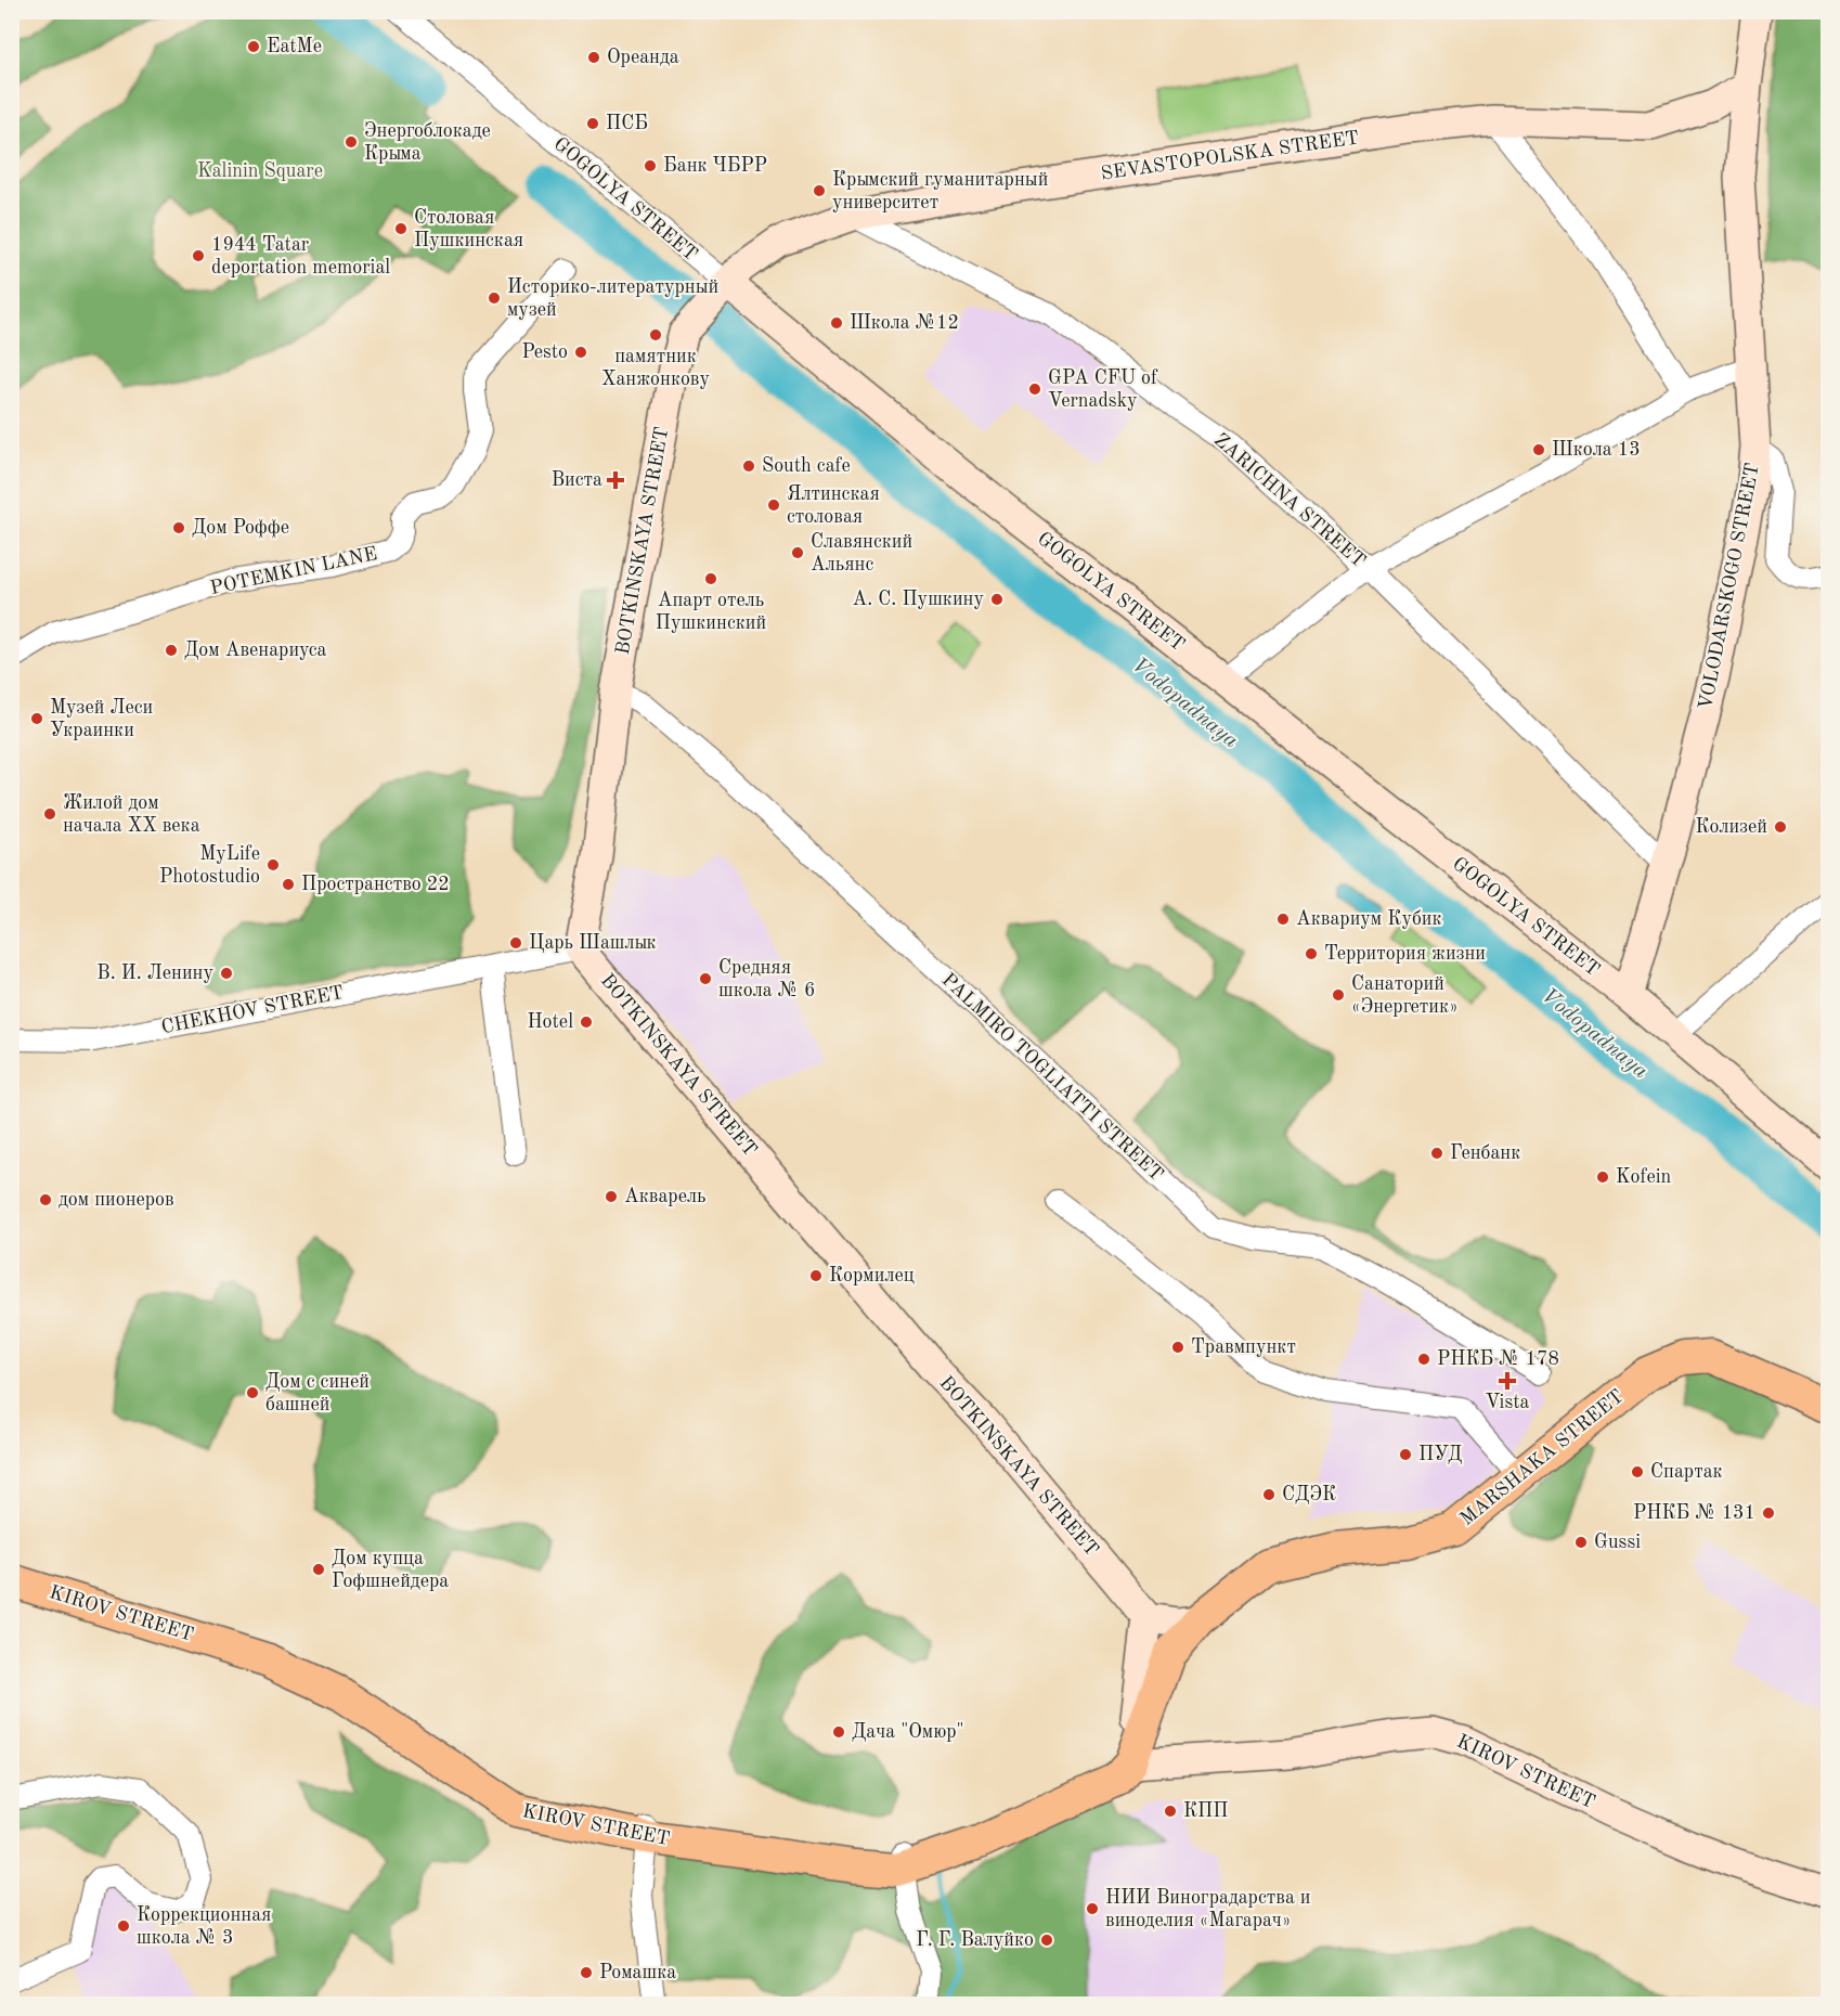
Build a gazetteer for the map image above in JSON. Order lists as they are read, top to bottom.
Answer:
{
  "streets": {
    "main road": [
      "SEVASTOPOLSKA STREET",
      "GOGOLYA STREET",
      "BOTKINSKAYA STREET",
      "VOLODARSKOGO STREET",
      "MARSHAKA STREET",
      "KIROV STREET"
    ],
    "street": [
      "ZARICHNA STREET",
      "POTEMKIN LANE",
      "CHEKHOV STREET",
      "PALMIRO TOGLIATTI STREET"
    ]
  },
  "crossings": [
    ["SEVASTOPOLSKA STREET", "GOGOLYA STREET"],
    ["SEVASTOPOLSKA STREET", "ZARICHNA STREET"],
    ["SEVASTOPOLSKA STREET", "BOTKINSKAYA STREET"],
    ["SEVASTOPOLSKA STREET", "VOLODARSKOGO STREET"],
    ["GOGOLYA STREET", "VOLODARSKOGO STREET"],
    ["ZARICHNA STREET", "VOLODARSKOGO STREET"],
    ["BOTKINSKAYA STREET", "CHEKHOV STREET"],
    ["BOTKINSKAYA STREET", "PALMIRO TOGLIATTI STREET"],
    ["BOTKINSKAYA STREET", "MARSHAKA STREET"],
    ["MARSHAKA STREET", "KIROV STREET"]
  ],
  "water": ["Vodopadnaya"],
  "parks": ["Kalinin Square"],
  "places": {
    "other": [
      "EatMe",
      "Ореанда",
      "ПСБ",
      "Энергоблокаде Крыма",
      "Банк ЧБРР",
      "Крымский гуманитарный университет",
      "Столовая Пушкинская",
      "1944 Tatar deportation memorial",
      "Историко-литературный музей",
      "Школа №12",
      "памятник Ханжонкову",
      "Pesto",
      "GPA CFU of Vernadsky",
      "Школа 13",
      "South cafe",
      "Ялтинская столовая",
      "Дом Роффе",
      "Славянский Альянс",
      "Апарт отель Пушкинский",
      "А. С. Пушкину",
      "Дом Авенариуса",
      "Музей Леси Украинки",
      "Жилой дом начала ХХ века",
      "Колизей",
      "MyLife Photostudio",
      "Пространство 22",
      "Аквариум Кубик",
      "Царь Шашлык",
      "Территория жизни",
      "В. И. Ленину",
      "Средняя школа № 6",
      "Санаторий «Энергетик»",
      "Hotel",
      "Генбанк",
      "Kofein",
      "Акварель",
      "дом пионеров",
      "Кормилец",
      "Травмпункт",
      "РНКБ № 178",
      "Дом с синей башней",
      "ПУД",
      "Спартак",
      "СДЭК",
      "РНКБ № 131",
      "Gussi",
      "Дом купца Гофшнейдера",
      "Дача \"Омюр\"",
      "КПП",
      "НИИ Виноградарства и виноделия «Магарач»",
      "Коррекционная школа № 3",
      "Г. Г. Валуйко",
      "Ромашка"
    ],
    "health": ["Виста", "Vista"]
  }
}
